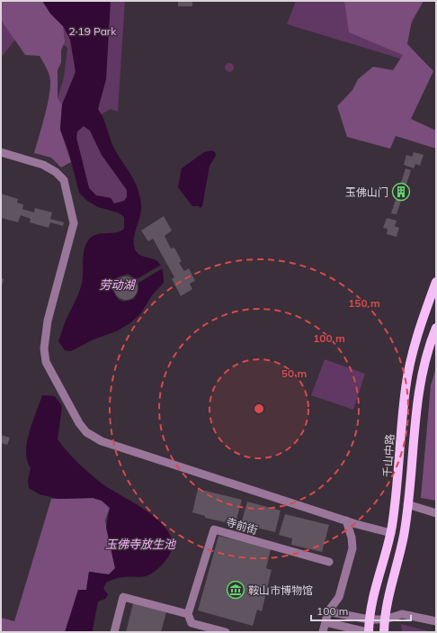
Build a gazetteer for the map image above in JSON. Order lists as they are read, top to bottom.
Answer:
{
  "streets": {
    "main road": ["千山中路"],
    "street": ["寺前街"]
  },
  "water": ["劳动湖", "玉佛寺放生池"],
  "parks": ["2·19 Park"],
  "places": {
    "building": ["玉佛山门"],
    "museum": ["鞍山市博物馆"]
  },
  "scale_bar": "100 m",
  "rings": ["150 m", "100 m", "50 m"]
}
